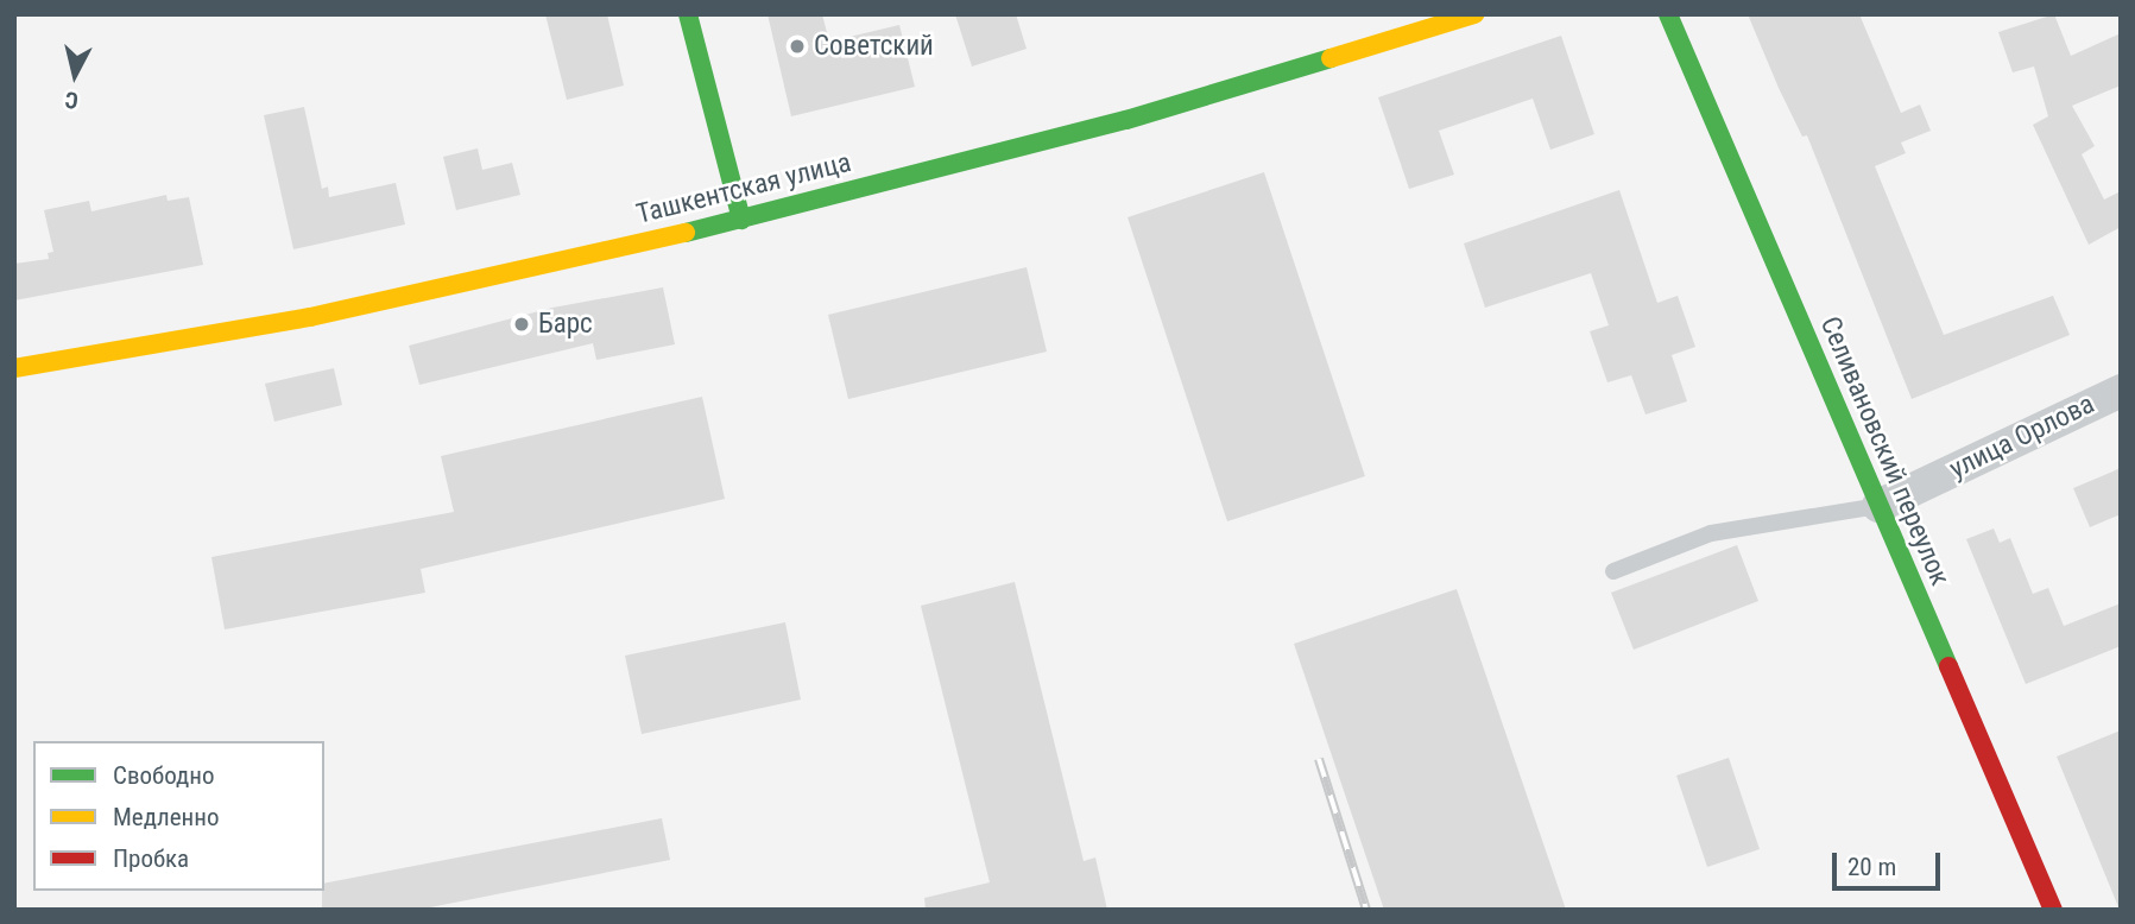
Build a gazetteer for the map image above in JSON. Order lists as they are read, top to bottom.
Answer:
{
  "streets": {
    "street": ["Ташкентская улица", "улица Орлова", "Селивановский переулок"]
  },
  "crossings": [
    ["улица Орлова", "Селивановский переулок"]
  ],
  "places": ["Советский", "Барс"],
  "legend": ["Свободно", "Медленно", "Пробка"],
  "scale_bar": "20 m",
  "north": "bottom"
}
